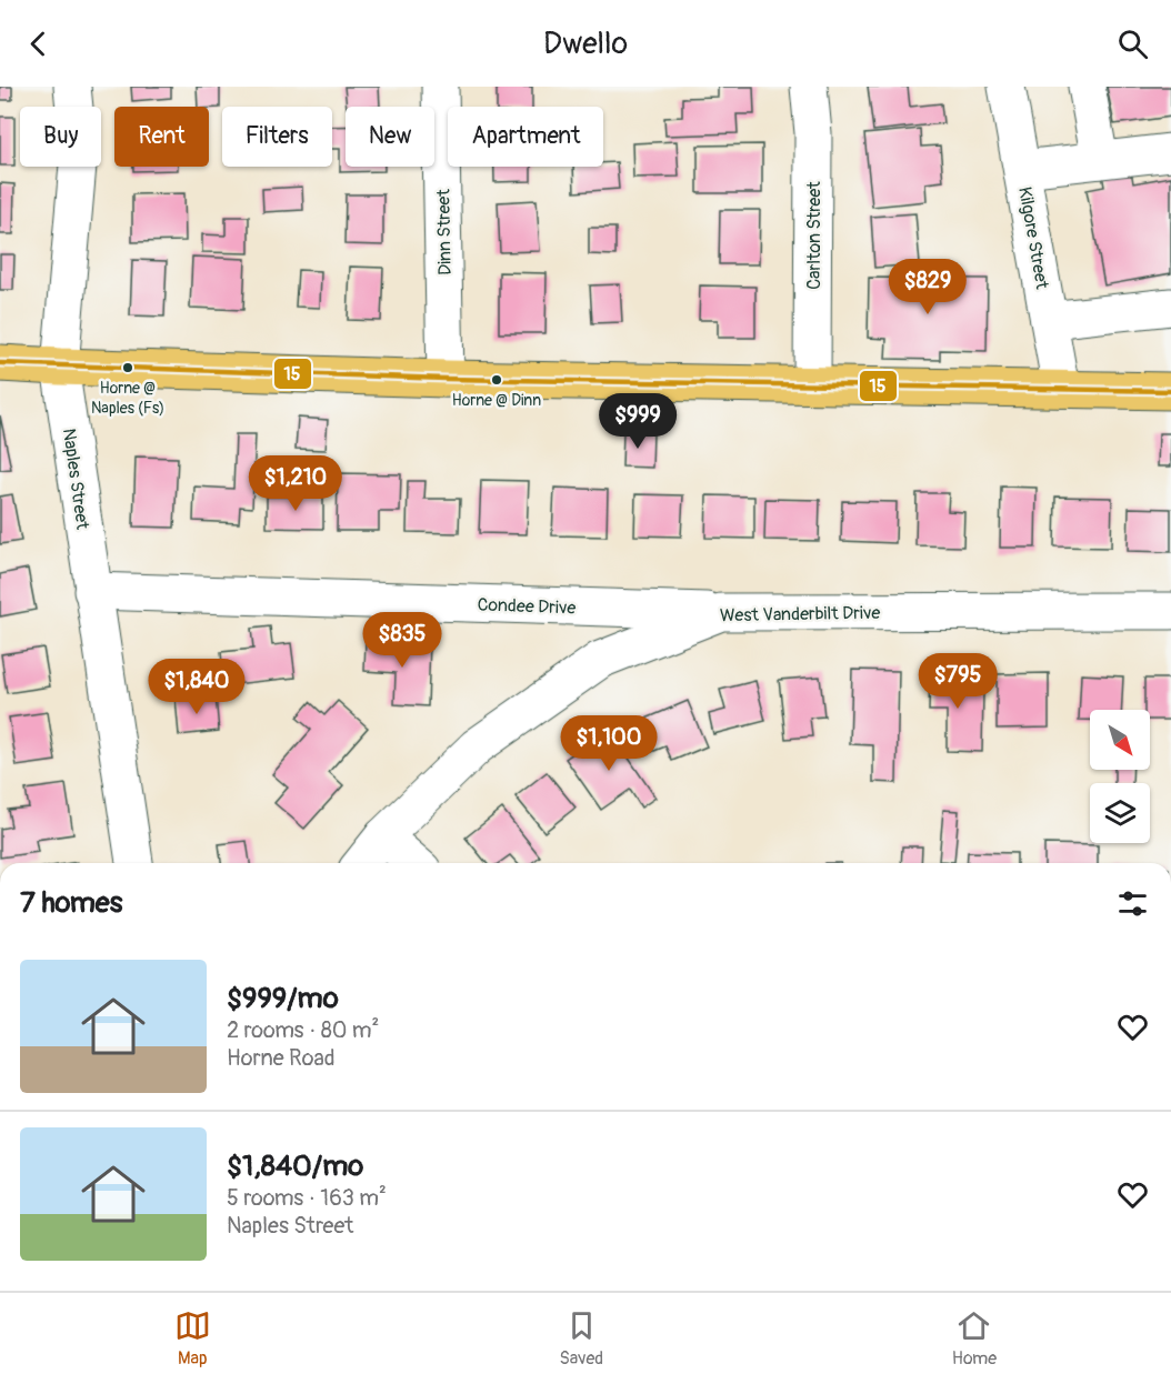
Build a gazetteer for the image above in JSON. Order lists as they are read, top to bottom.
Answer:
{
  "streets": {
    "street": [
      "Dinn Street",
      "Carlton Street",
      "Kilgore Street",
      "Naples Street",
      "Condee Drive",
      "West Vanderbilt Drive"
    ]
  },
  "crossings": [
    ["Naples Street", "Condee Drive"],
    ["Condee Drive", "West Vanderbilt Drive"]
  ],
  "places": ["Horne @ Naples (Fs)", "Horne @ Dinn"],
  "lines": ["transit line 15"],
  "north": "bottom right",
  "page": {
    "header": "Dwello",
    "chip": [
      "Buy",
      "Rent",
      "Filters",
      "New",
      "Apartment"
    ],
    "price": [
      "$829",
      "$999",
      "$1,210",
      "$835",
      "$795",
      "$1,840",
      "$1,100"
    ],
    "heading": "7 homes",
    "list": [
      {
        "name": "$999/mo",
        "note": "2 rooms · 80 m² · Horne Road"
      },
      {
        "name": "$1,840/mo",
        "note": "5 rooms · 163 m² · Naples Street"
      }
    ],
    "tabs": ["Map", "Saved", "Home"]
  }
}
